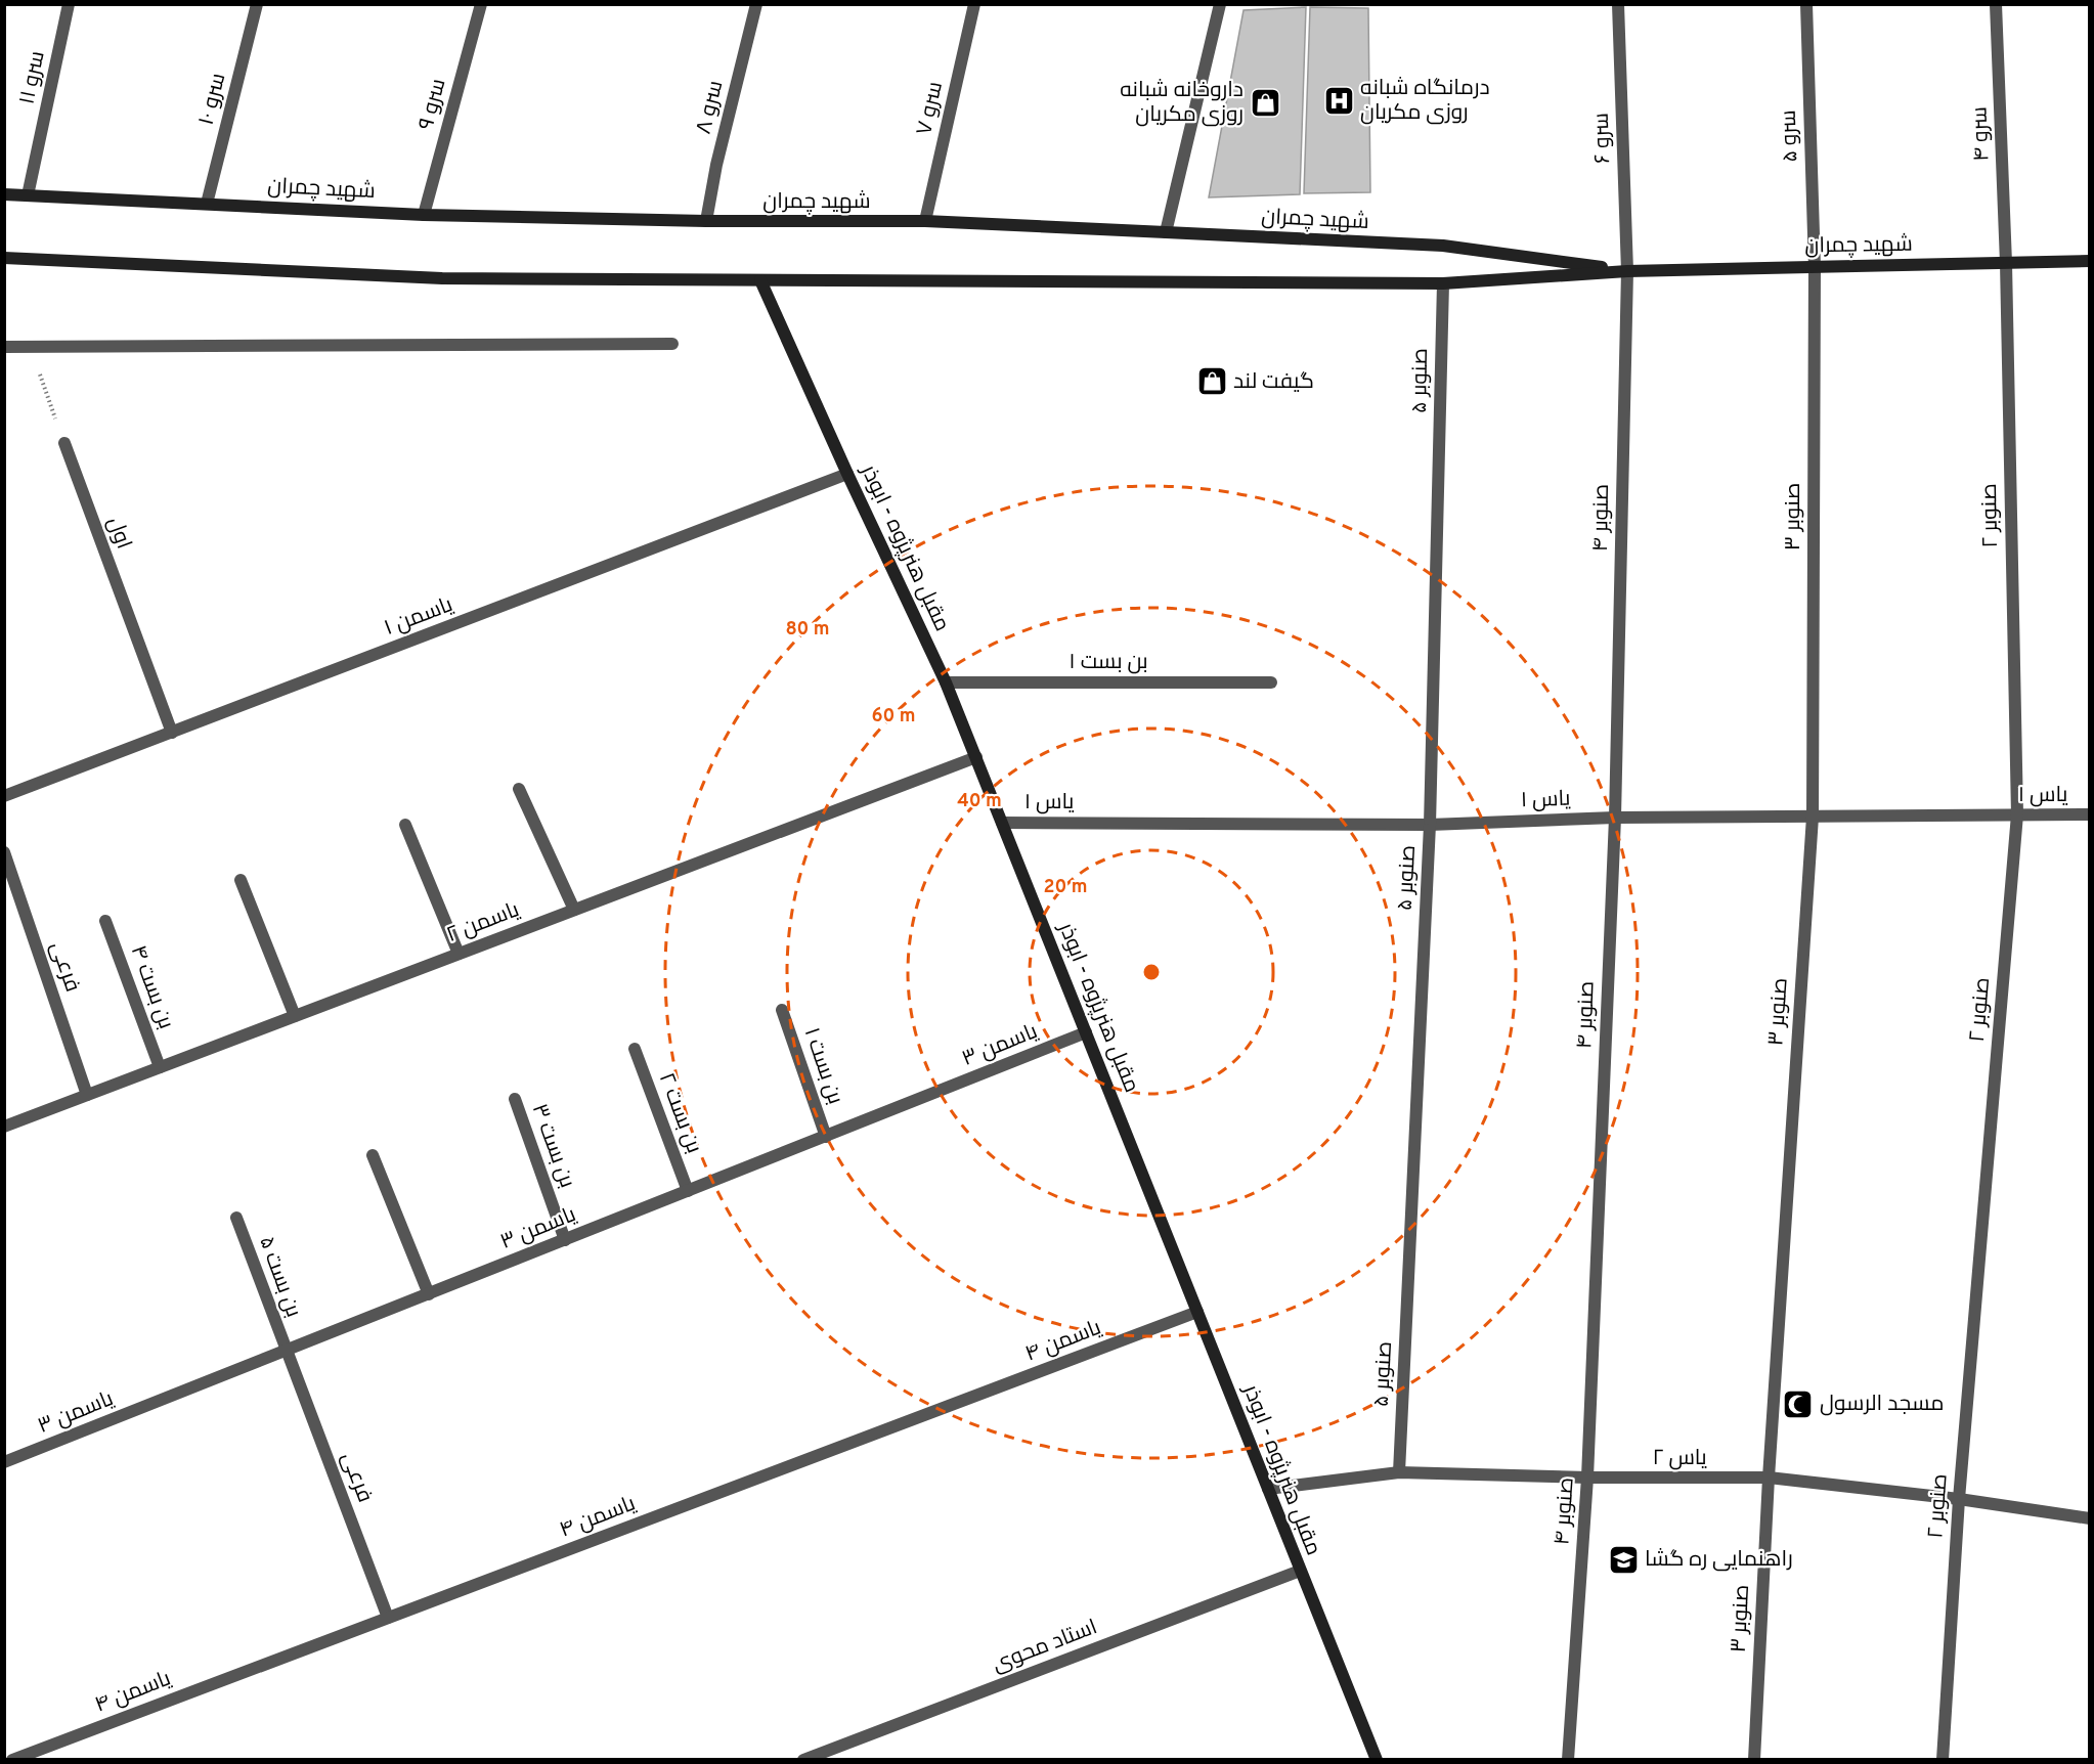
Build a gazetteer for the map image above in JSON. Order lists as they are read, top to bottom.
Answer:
{
  "streets": {
    "main road": ["شهید چمران", "مقبل هنرپژوه - ابوذر"],
    "street": [
      "سرو ۱۱",
      "سرو ۱۰",
      "سرو ۹",
      "سرو ۸",
      "سرو ۷",
      "سرو ۴",
      "سرو ۵",
      "سرو ۶",
      "صنوبر ۵",
      "صنوبر ۲",
      "صنوبر ۳",
      "صنوبر ۴",
      "اول",
      "یاسمن ۱",
      "بن بست ۱",
      "یاس ۱",
      "یاسمن ۲",
      "فرعی",
      "بن بست ۴",
      "یاسمن ۳",
      "بن بست ۲",
      "بن بست ۳",
      "بن بست ۵",
      "یاسمن ۴",
      "یاس ۲",
      "استاد محوی"
    ]
  },
  "crossings": [
    ["سرو ۱۱", "شهید چمران"],
    ["سرو ۱۰", "شهید چمران"],
    ["سرو ۹", "شهید چمران"],
    ["سرو ۸", "شهید چمران"],
    ["سرو ۷", "شهید چمران"],
    ["سرو ۴", "شهید چمران"],
    ["سرو ۴", "صنوبر ۲"],
    ["سرو ۵", "شهید چمران"],
    ["سرو ۵", "صنوبر ۳"],
    ["سرو ۶", "شهید چمران"],
    ["سرو ۶", "صنوبر ۴"],
    ["شهید چمران", "صنوبر ۵"],
    ["شهید چمران", "صنوبر ۲"],
    ["شهید چمران", "صنوبر ۳"],
    ["شهید چمران", "صنوبر ۴"],
    ["شهید چمران", "مقبل هنرپژوه - ابوذر"],
    ["صنوبر ۵", "یاس ۱"],
    ["صنوبر ۵", "یاس ۲"],
    ["صنوبر ۲", "یاس ۱"],
    ["صنوبر ۲", "یاس ۲"],
    ["صنوبر ۳", "یاس ۱"],
    ["صنوبر ۳", "یاس ۲"],
    ["صنوبر ۴", "یاس ۱"],
    ["صنوبر ۴", "یاس ۲"],
    ["اول", "یاسمن ۱"],
    ["مقبل هنرپژوه - ابوذر", "یاسمن ۱"],
    ["مقبل هنرپژوه - ابوذر", "بن بست ۱"],
    ["مقبل هنرپژوه - ابوذر", "یاس ۱"],
    ["مقبل هنرپژوه - ابوذر", "یاسمن ۲"],
    ["مقبل هنرپژوه - ابوذر", "یاسمن ۳"],
    ["مقبل هنرپژوه - ابوذر", "یاسمن ۴"],
    ["مقبل هنرپژوه - ابوذر", "یاس ۲"],
    ["مقبل هنرپژوه - ابوذر", "استاد محوی"],
    ["بن بست ۱", "یاسمن ۳"],
    ["یاسمن ۲", "فرعی"],
    ["یاسمن ۲", "بن بست ۴"],
    ["فرعی", "یاسمن ۳"],
    ["فرعی", "بن بست ۵"],
    ["فرعی", "یاسمن ۴"],
    ["یاسمن ۳", "بن بست ۲"],
    ["یاسمن ۳", "بن بست ۳"],
    ["یاسمن ۳", "بن بست ۵"]
  ],
  "places": {
    "hospital": ["درمانگاه شبانه روزی مکریان"],
    "shop": ["داروخانه شبانه روزی مکریان", "گیفت لند"],
    "mosque": ["مسجد الرسول"],
    "school or university": ["راهنمایی ره گشا"]
  },
  "rings": [
    "80 m",
    "60 m",
    "40 m",
    "20 m"
  ]
}
